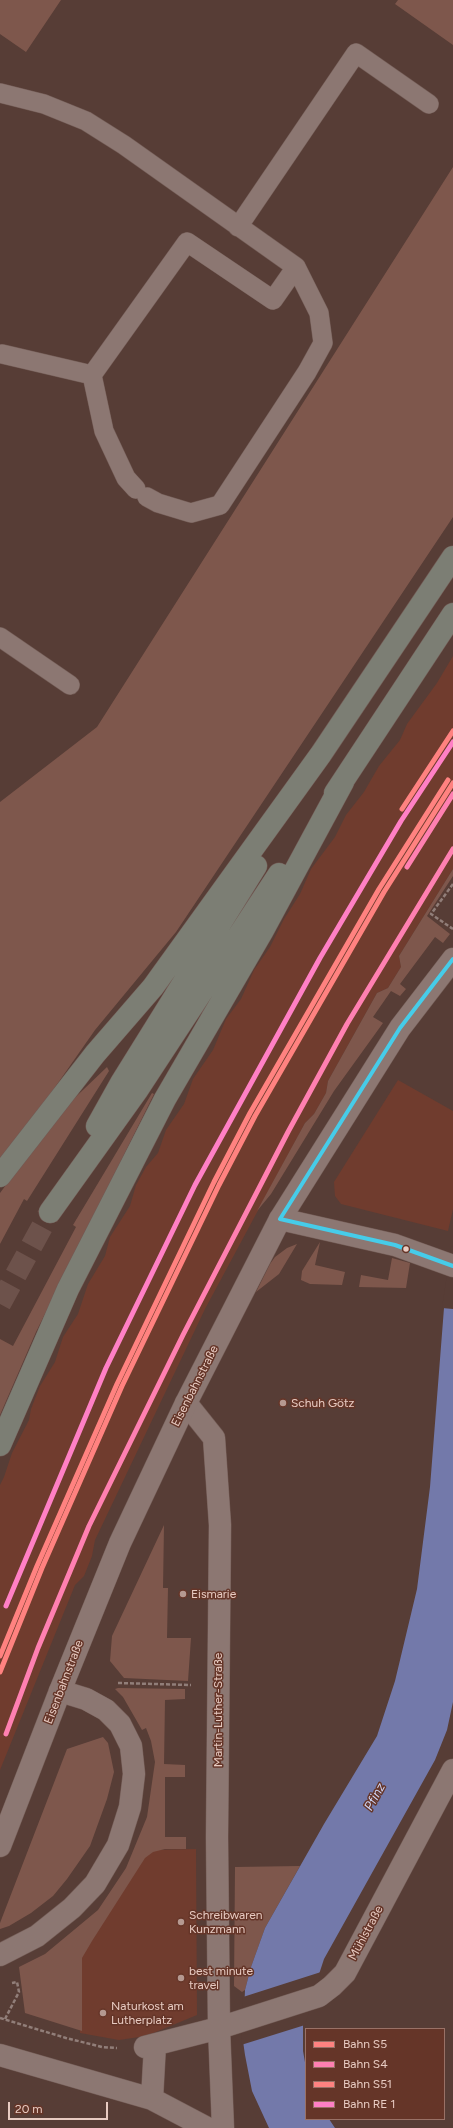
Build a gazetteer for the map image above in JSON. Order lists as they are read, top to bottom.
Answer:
{
  "streets": {
    "street": ["Eisenbahnstraße", "Martin-Luther-Straße", "Mühlstraße"]
  },
  "crossings": [
    ["Eisenbahnstraße", "Martin-Luther-Straße"],
    ["Martin-Luther-Straße", "Mühlstraße"]
  ],
  "water": ["Pfinz"],
  "places": [
    "Schuh Götz",
    "Eismarie",
    "Schreibwaren Kunzmann",
    "best minute travel",
    "Naturkost am Lutherplatz"
  ],
  "lines": ["rail line S5", "rail line S51", "rail line S4"],
  "legend": [
    "Bahn S5",
    "Bahn S4",
    "Bahn S51",
    "Bahn RE 1"
  ],
  "scale_bar": "20 m"
}
